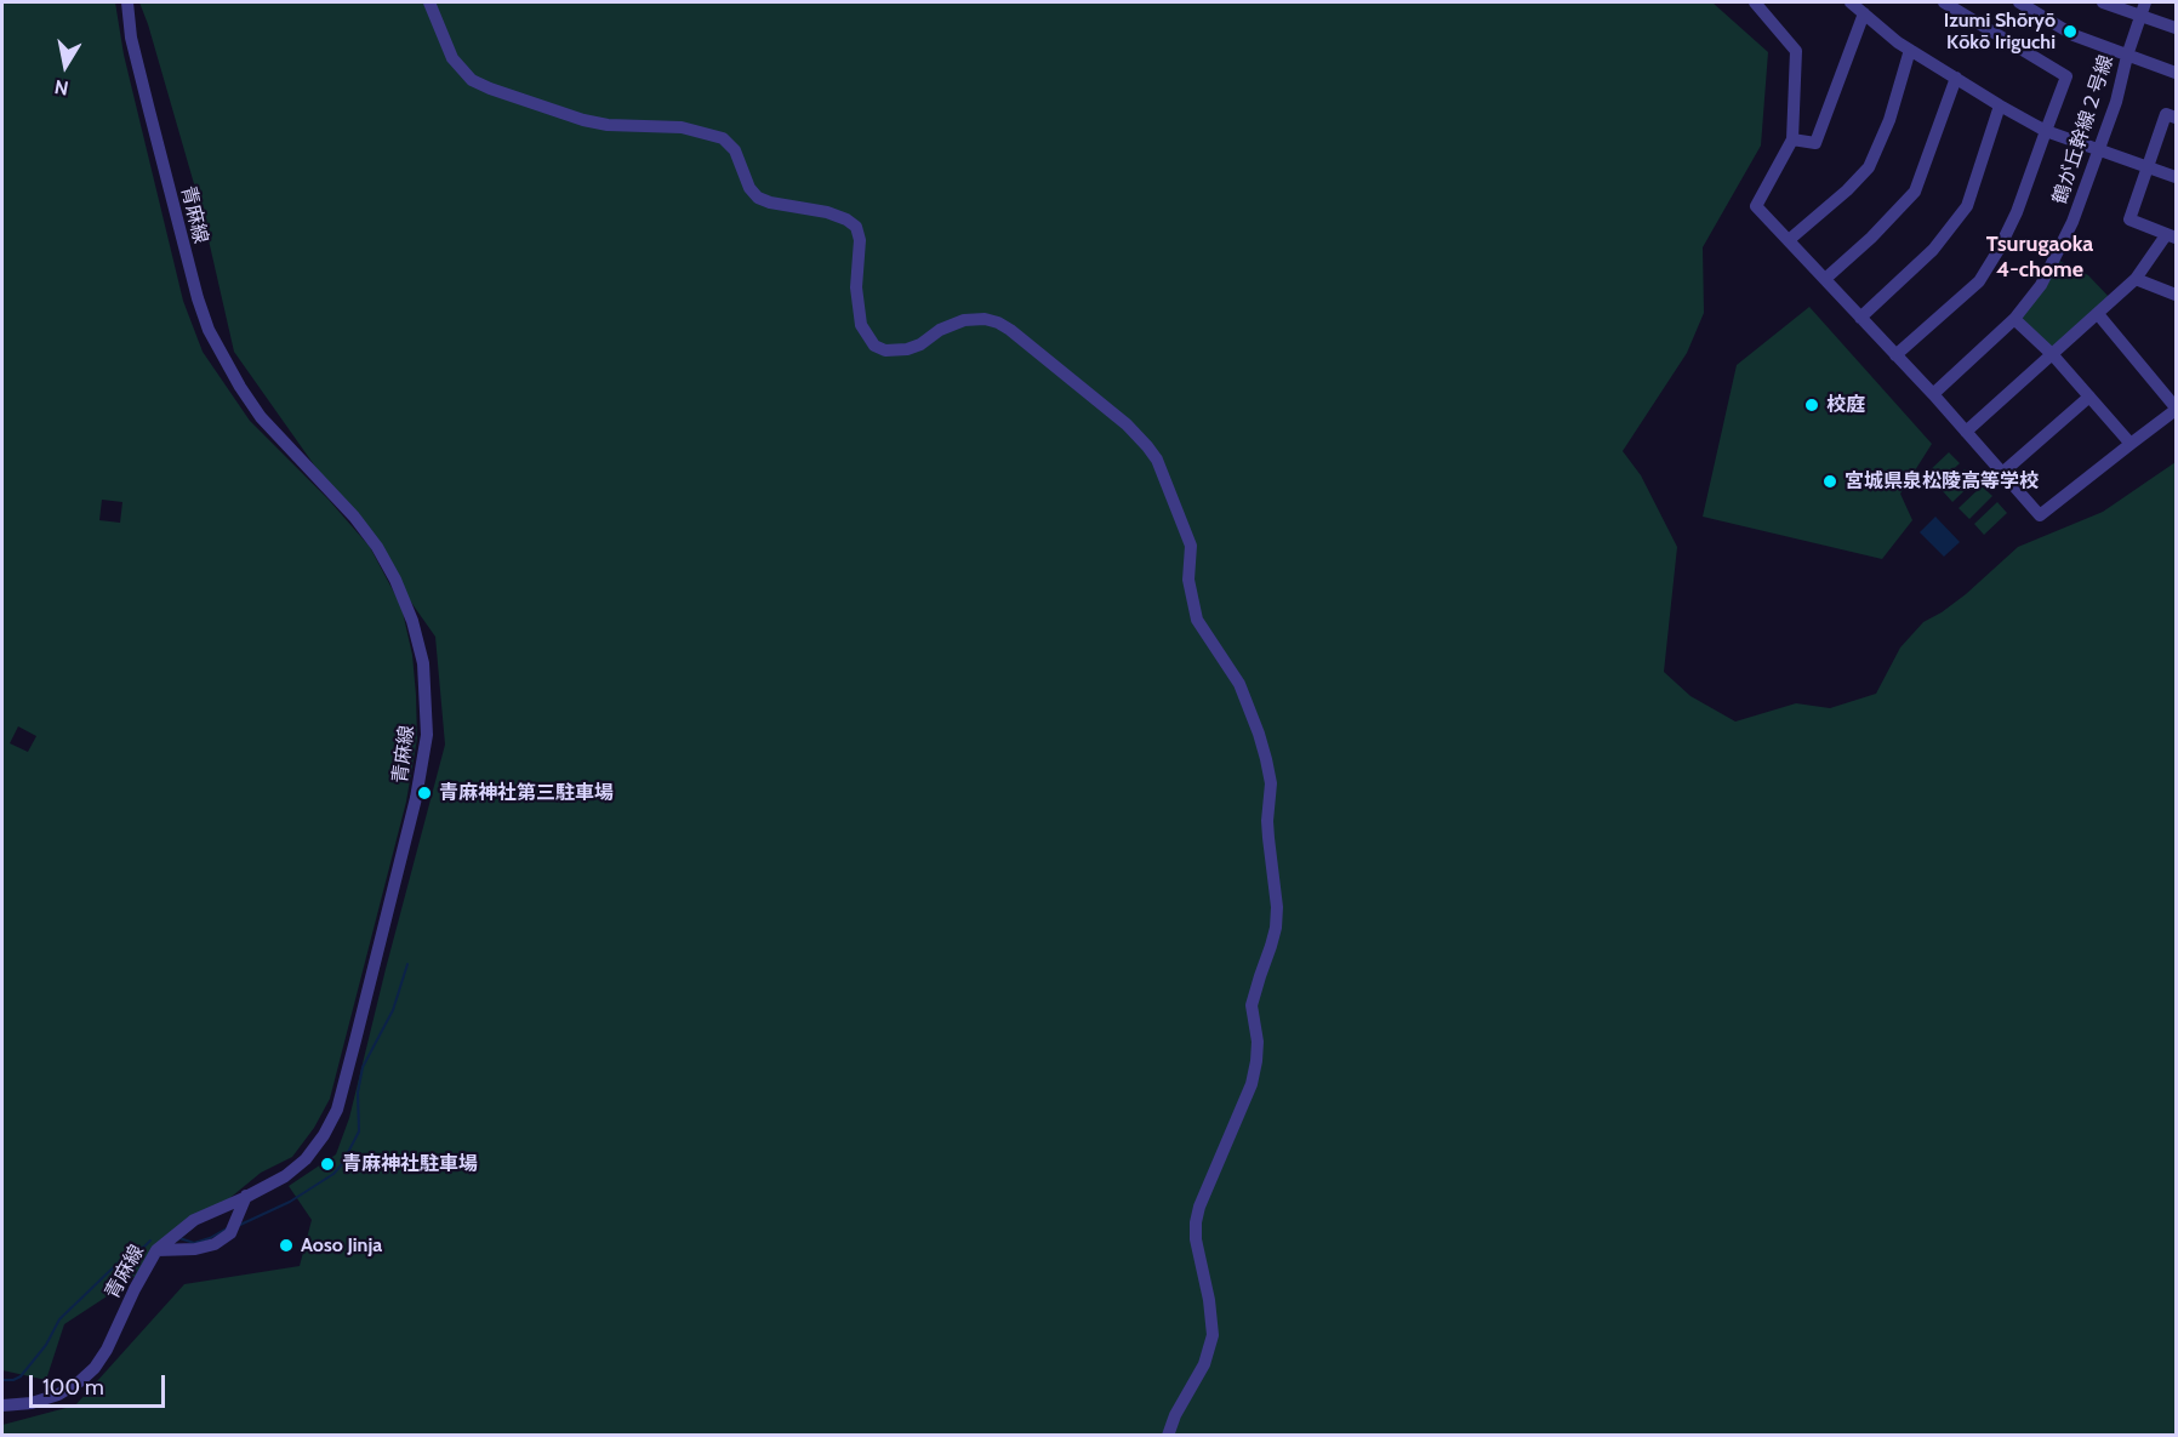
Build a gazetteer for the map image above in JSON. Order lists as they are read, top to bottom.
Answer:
{
  "streets": {
    "street": ["鶴が丘幹線２号線", "青麻線"]
  },
  "districts": ["Tsurugaoka 4-chome"],
  "places": [
    "Izumi Shōryō Kōkō Iriguchi",
    "校庭",
    "宮城県泉松陵高等学校",
    "青麻神社第三駐車場",
    "青麻神社駐車場",
    "Aoso Jinja"
  ],
  "scale_bar": "100 m",
  "north": "bottom"
}
